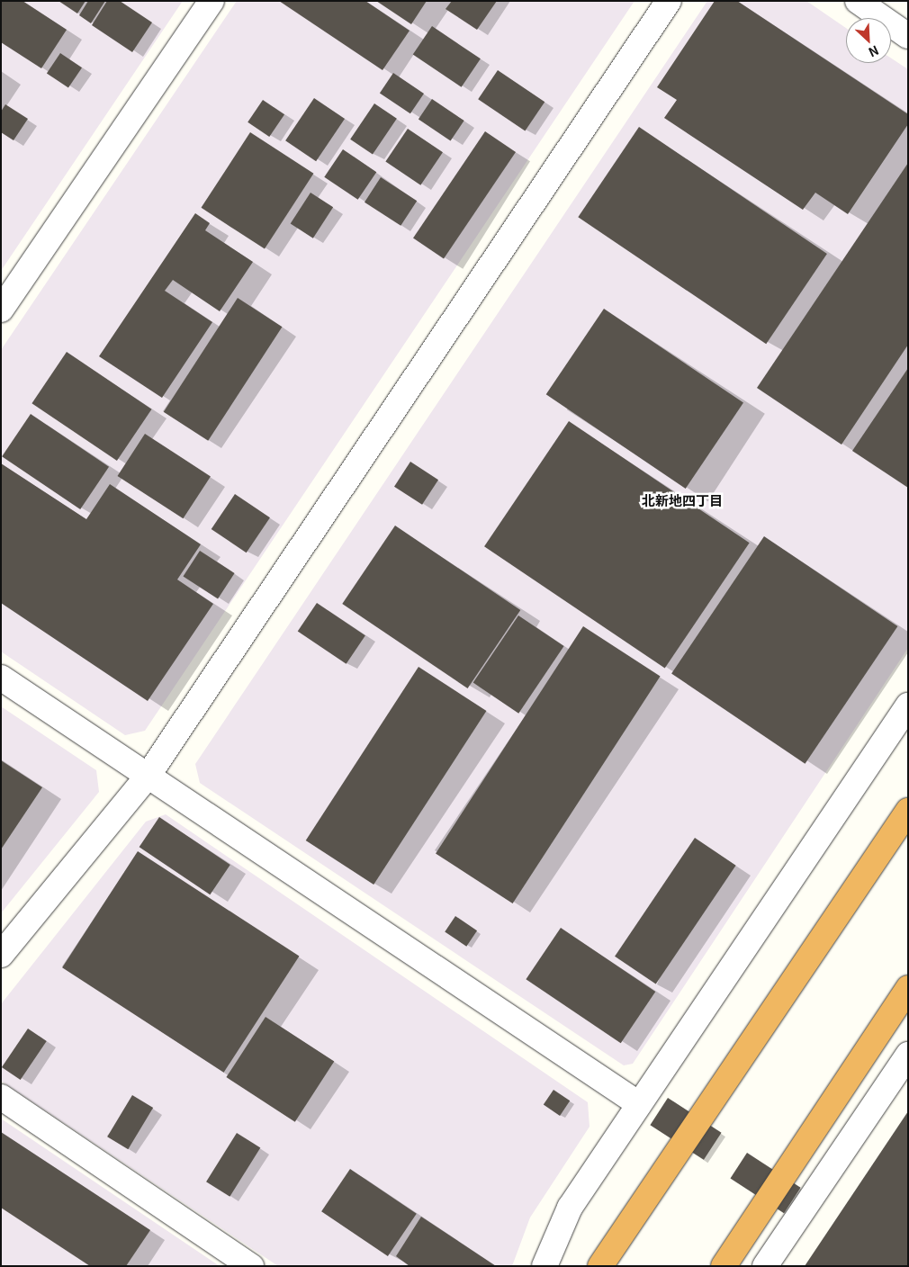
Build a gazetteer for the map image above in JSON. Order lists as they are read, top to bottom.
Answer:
{
  "districts": ["北新地四丁目"],
  "north": "bottom right"
}
